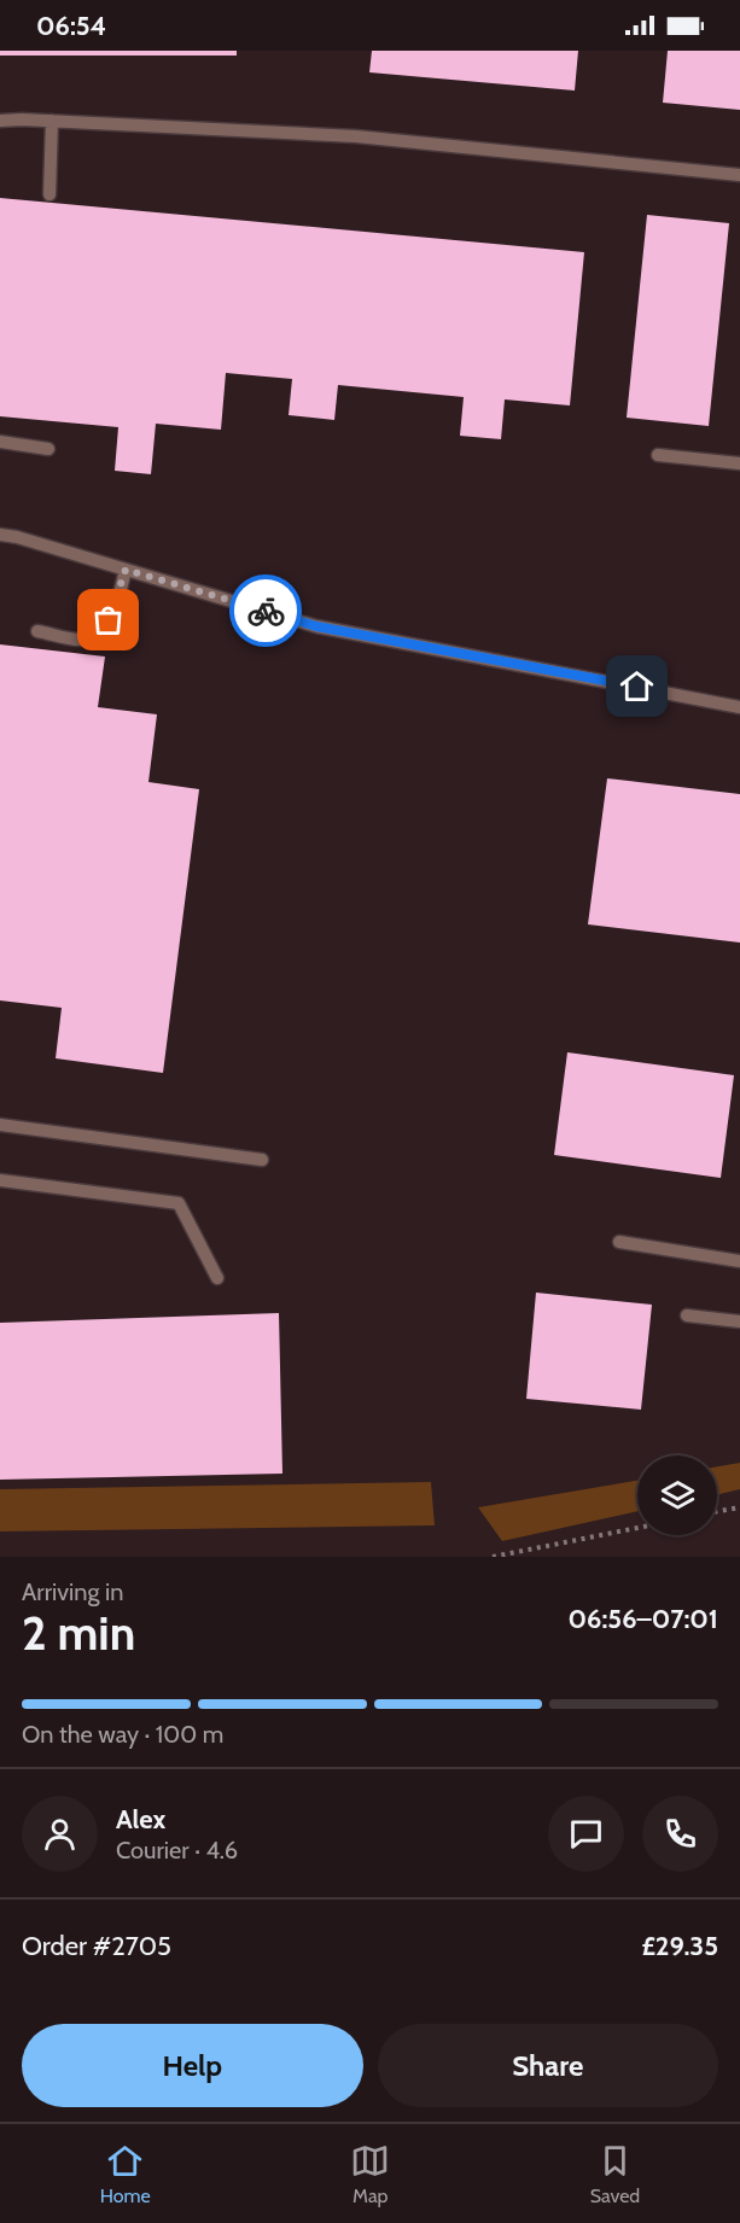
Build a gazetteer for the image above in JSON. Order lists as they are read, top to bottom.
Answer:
{
  "page": {
    "status": "06:54",
    "heading": ["2 min", "Arriving in", "06:56–07:01"],
    "panel": [
      "Alex",
      "Courier · 4.6",
      "Order #2705",
      "£29.35"
    ],
    "bar": "On the way · 100 m",
    "buttons": ["Help", "Share"],
    "tabs": ["Home", "Map", "Saved"]
  }
}
